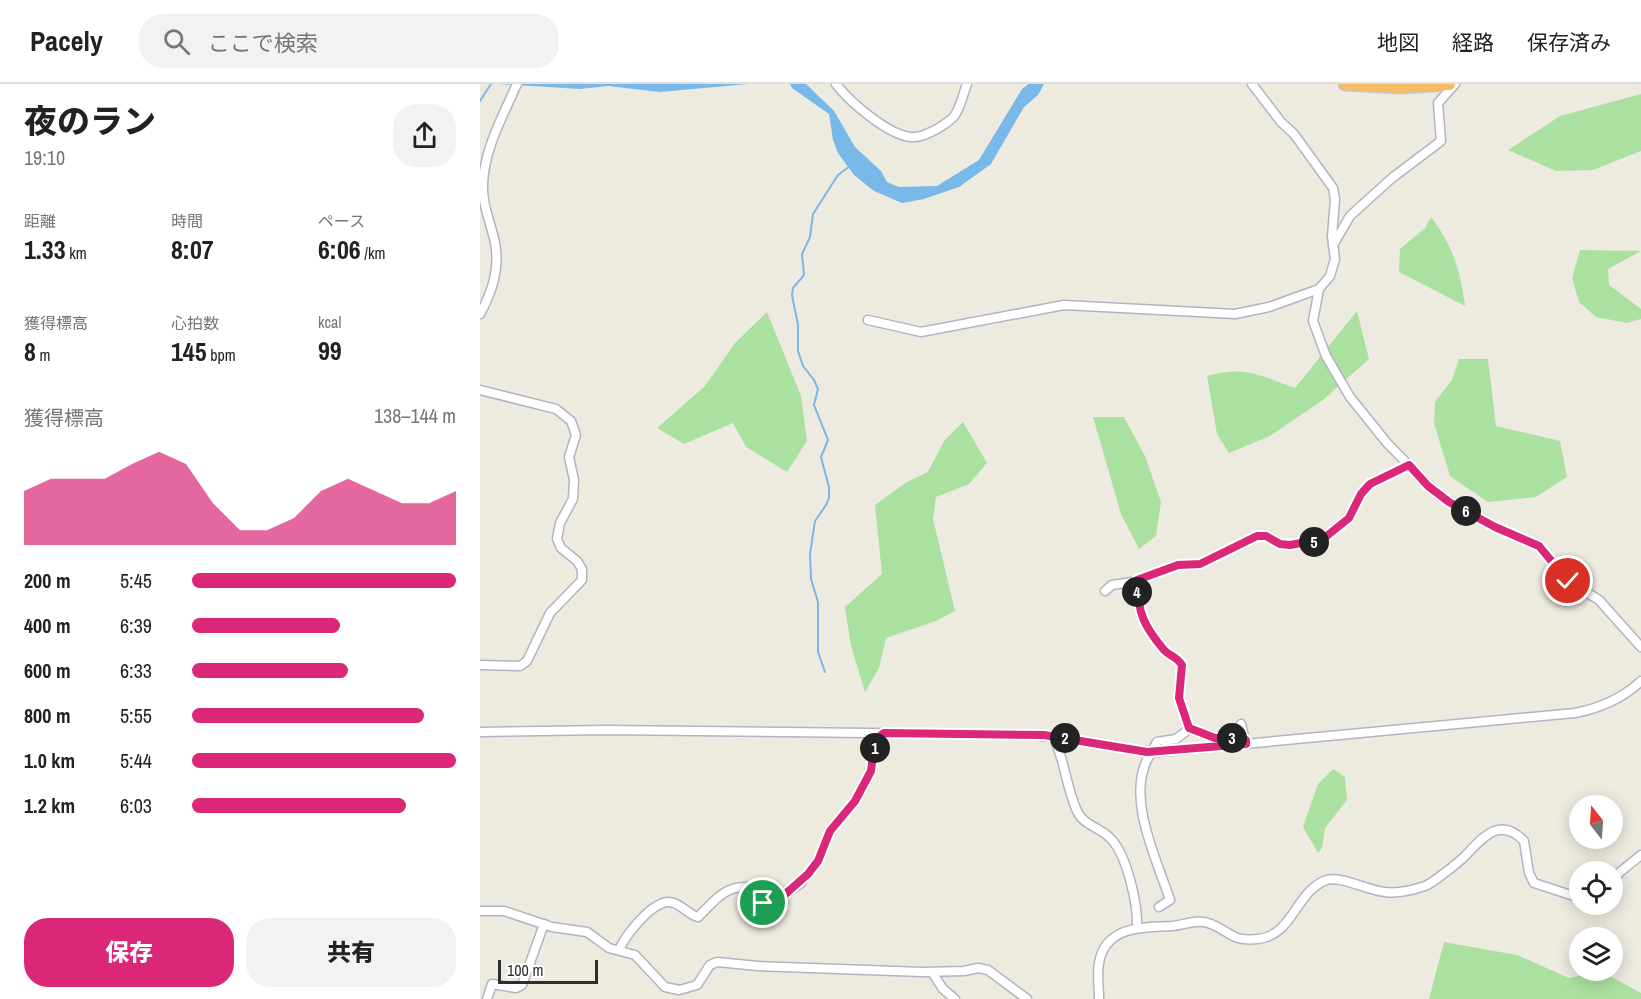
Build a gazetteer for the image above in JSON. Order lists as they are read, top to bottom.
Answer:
{
  "scale_bar": "100 m",
  "north": "top",
  "page": {
    "header": "Pacely",
    "search": "ここで検索",
    "nav": ["地図", "経路", "保存済み"],
    "heading": ["夜のラン", "19:10"],
    "stats": [
      ["距離", "1.33 km"],
      ["時間", "8:07"],
      ["ペース", "6:06 /km"],
      ["獲得標高", "8 m"],
      ["心拍数", "145 bpm"],
      ["kcal", "99"]
    ],
    "chart": ["獲得標高", "138–144 m"],
    "pins": [
      "6",
      "5",
      "4",
      "2",
      "3",
      "1"
    ],
    "list": [
      {
        "name": "200 m",
        "note": "5:45"
      },
      {
        "name": "400 m",
        "note": "6:39"
      },
      {
        "name": "600 m",
        "note": "6:33"
      },
      {
        "name": "800 m",
        "note": "5:55"
      },
      {
        "name": "1.0 km",
        "note": "5:44"
      },
      {
        "name": "1.2 km",
        "note": "6:03"
      }
    ],
    "buttons": ["保存", "共有"],
    "scale": "100 m"
  }
}
